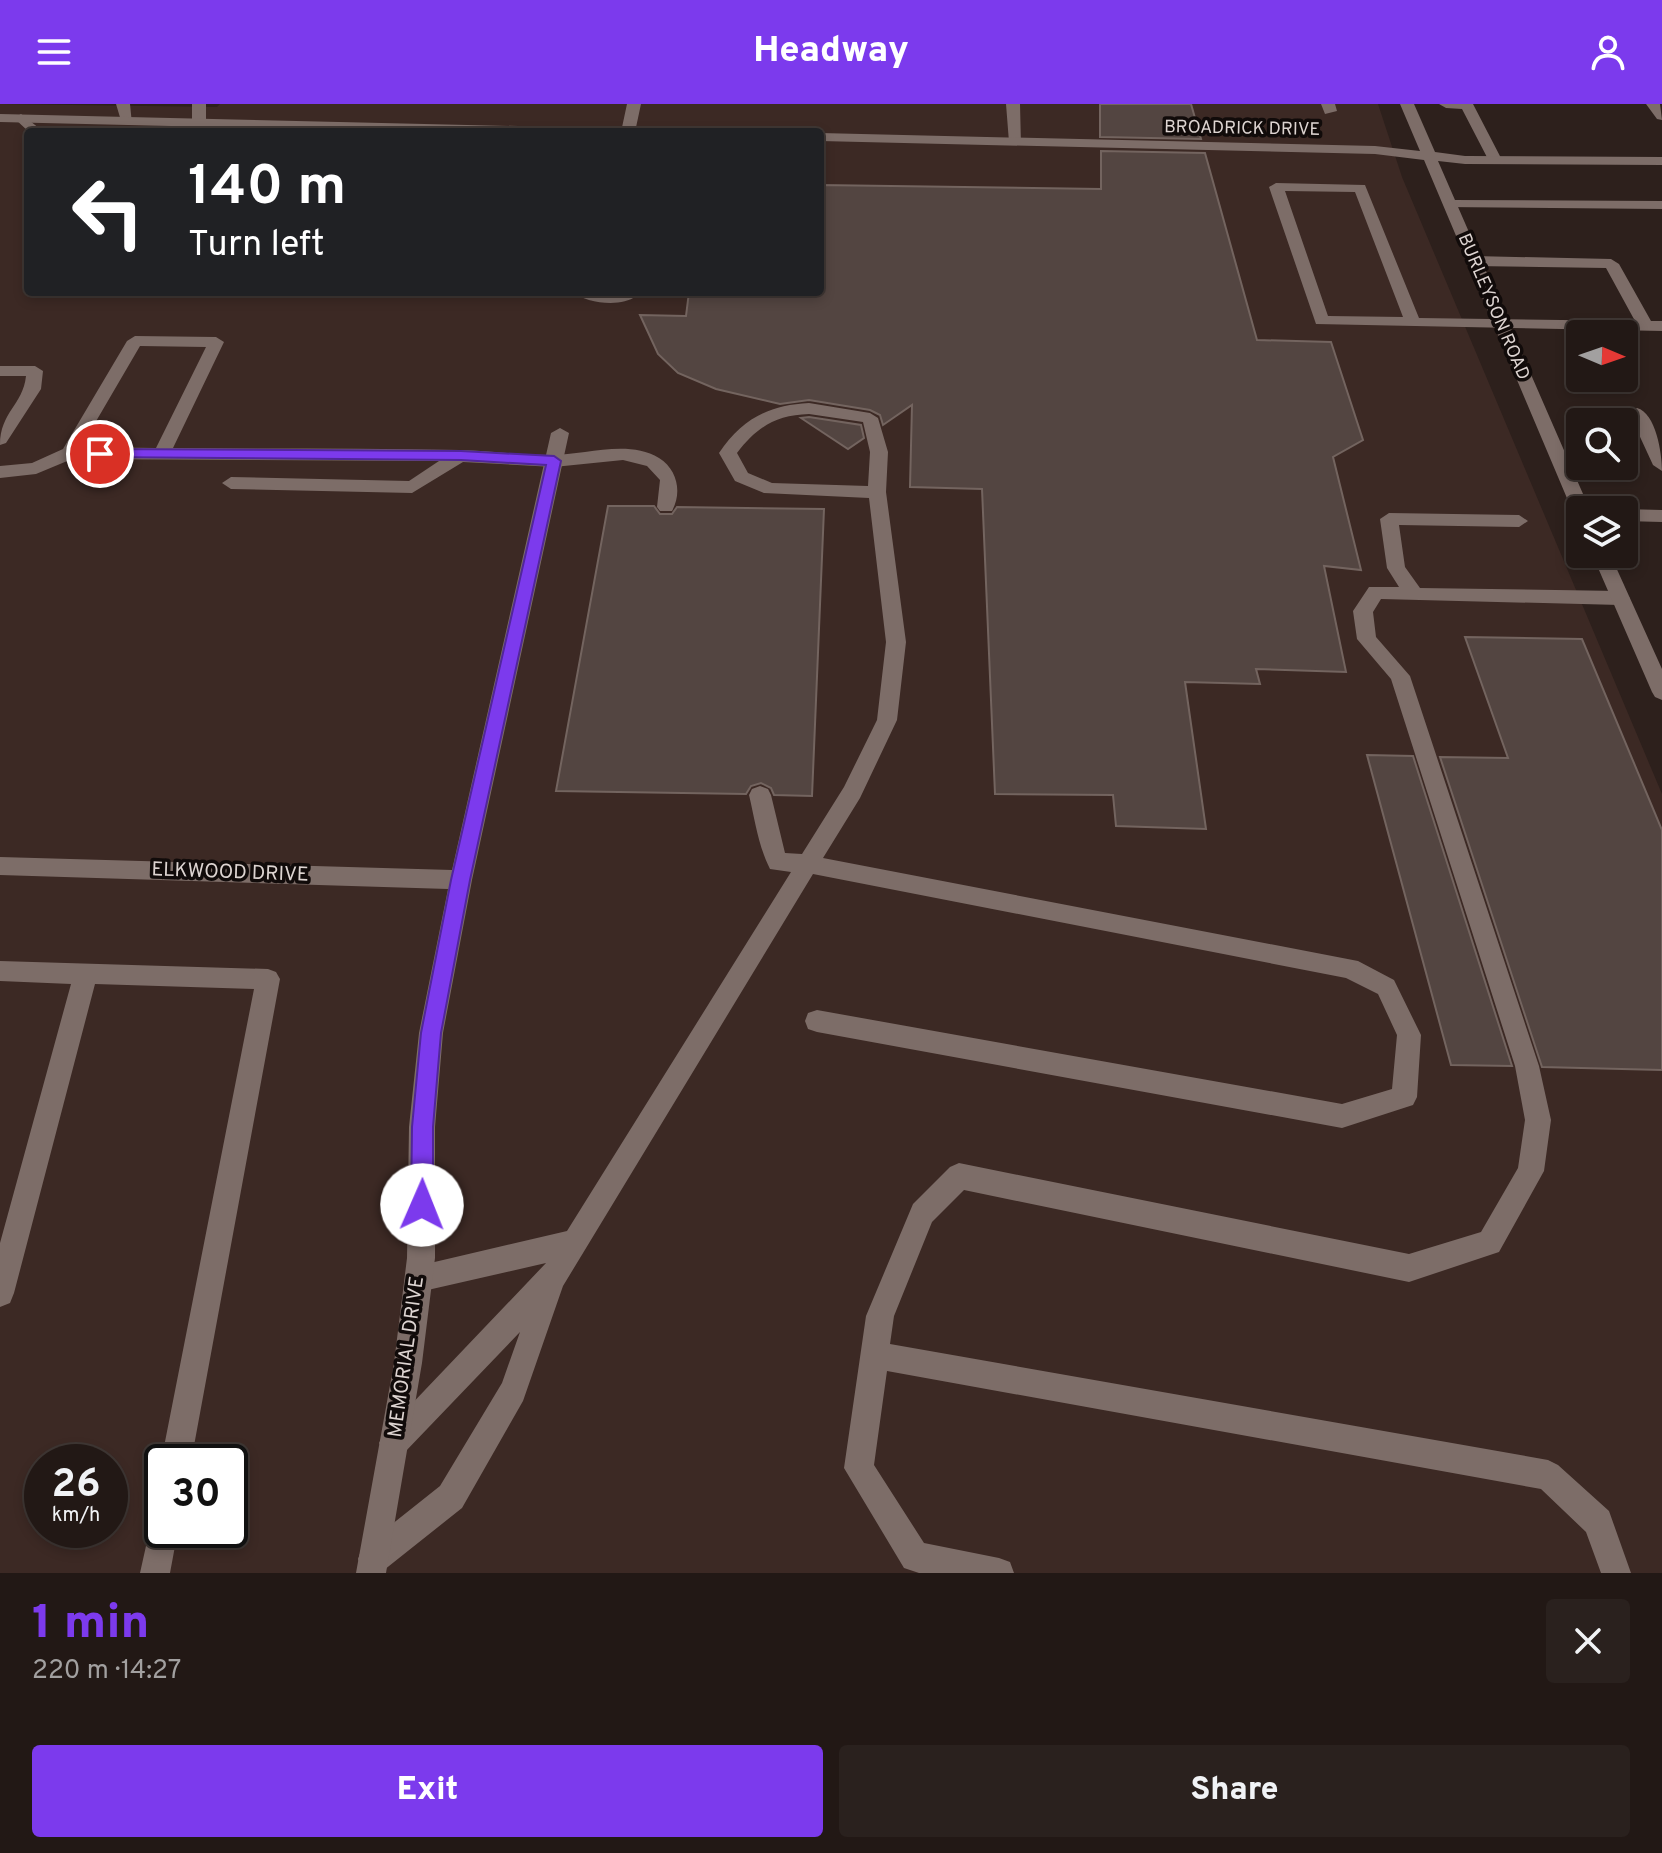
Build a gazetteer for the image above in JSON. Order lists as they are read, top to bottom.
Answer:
{
  "streets": {
    "street": [
      "BROADRICK DRIVE",
      "BURLEYSON ROAD",
      "ELKWOOD DRIVE",
      "MEMORIAL DRIVE"
    ]
  },
  "crossings": [
    ["BROADRICK DRIVE", "BURLEYSON ROAD"],
    ["ELKWOOD DRIVE", "MEMORIAL DRIVE"]
  ],
  "north": "right",
  "page": {
    "header": "Headway",
    "turn": ["140 m", "Turn left"],
    "speed": "26 km/h",
    "limit": "30",
    "heading": ["1 min", "220 m · 14:27"],
    "buttons": ["Exit", "Share"]
  }
}
